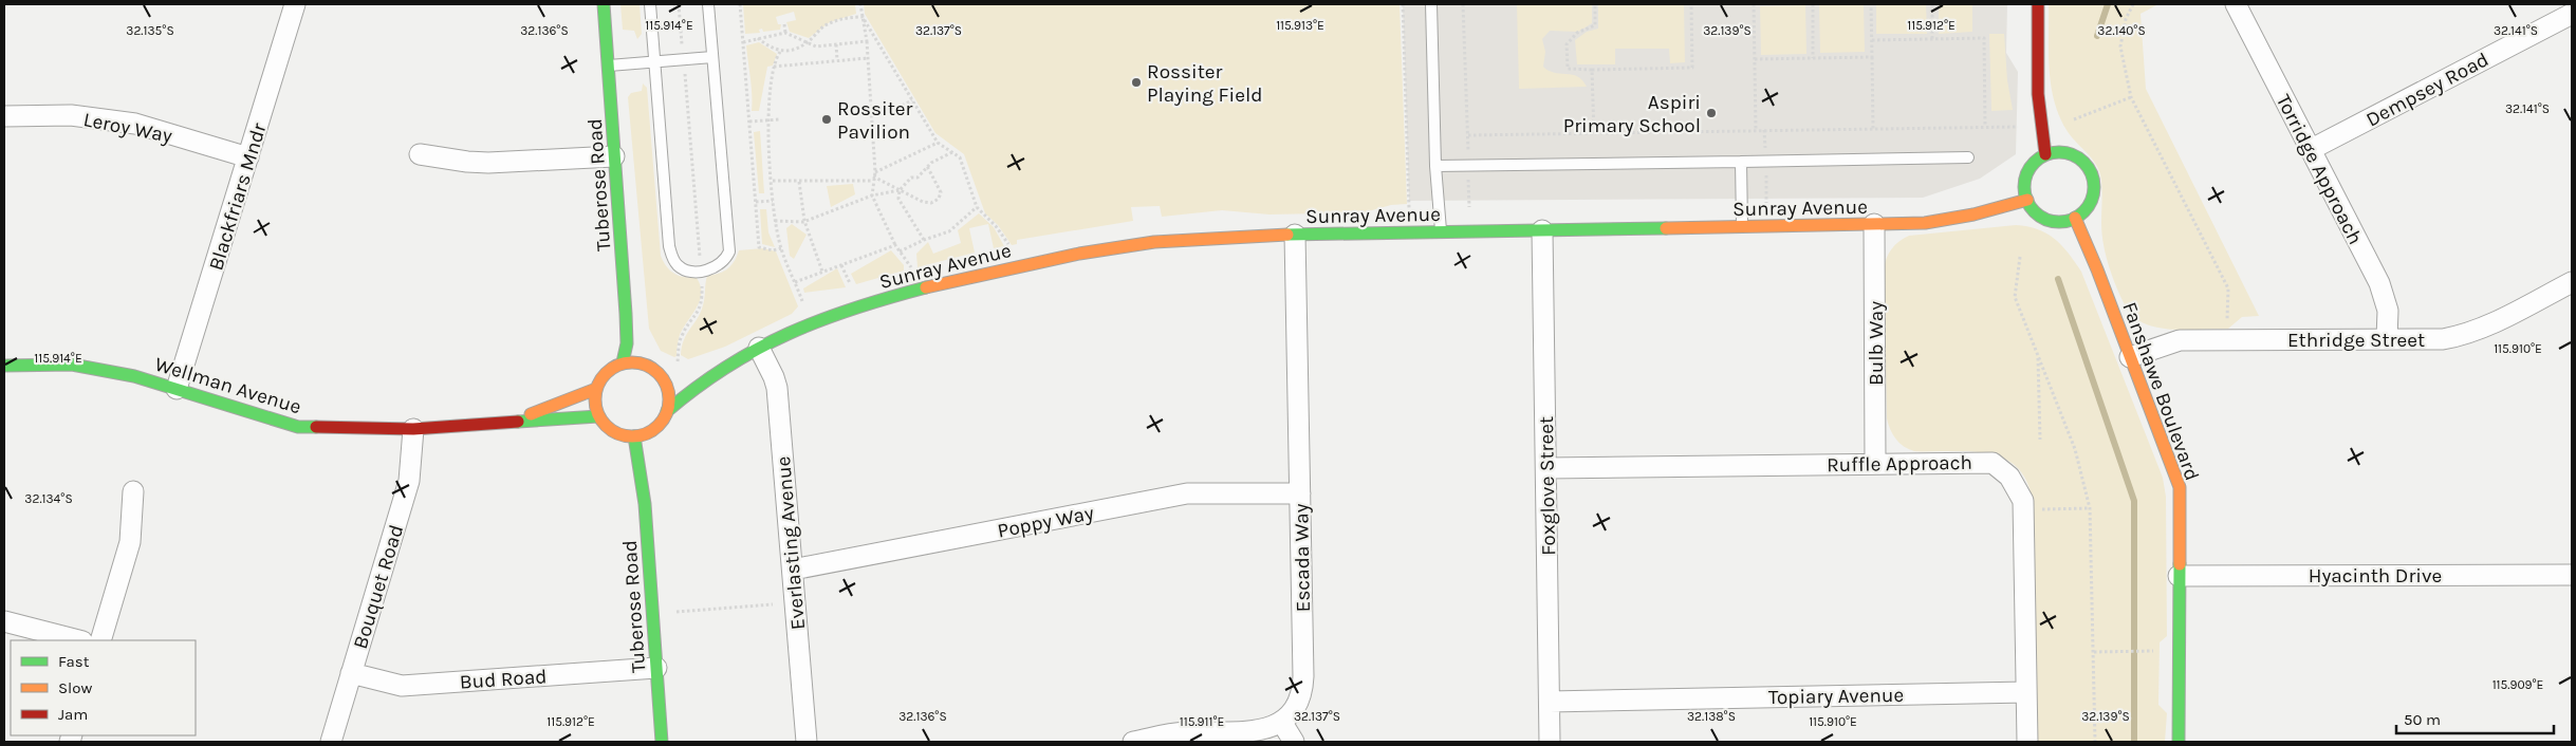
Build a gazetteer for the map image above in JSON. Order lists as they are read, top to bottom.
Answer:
{
  "streets": {
    "street": [
      "Dempsey Road",
      "Leroy Way",
      "Torridge Approach",
      "Tuberose Road",
      "Blackfriars Mndr",
      "Sunray Avenue",
      "Ethridge Street",
      "Bulb Way",
      "Wellman Avenue",
      "Fanshawe Boulevard",
      "Ruffle Approach",
      "Foxglove Street",
      "Poppy Way",
      "Everlasting Avenue",
      "Escada Way",
      "Hyacinth Drive",
      "Bouquet Road",
      "Bud Road",
      "Topiary Avenue"
    ]
  },
  "crossings": [
    ["Dempsey Road", "Torridge Approach"],
    ["Leroy Way", "Blackfriars Mndr"],
    ["Torridge Approach", "Ethridge Street"],
    ["Tuberose Road", "Sunray Avenue"],
    ["Tuberose Road", "Wellman Avenue"],
    ["Tuberose Road", "Bud Road"],
    ["Blackfriars Mndr", "Wellman Avenue"],
    ["Sunray Avenue", "Bulb Way"],
    ["Sunray Avenue", "Wellman Avenue"],
    ["Sunray Avenue", "Fanshawe Boulevard"],
    ["Sunray Avenue", "Foxglove Street"],
    ["Sunray Avenue", "Everlasting Avenue"],
    ["Sunray Avenue", "Escada Way"],
    ["Ethridge Street", "Fanshawe Boulevard"],
    ["Bulb Way", "Ruffle Approach"],
    ["Wellman Avenue", "Bouquet Road"],
    ["Fanshawe Boulevard", "Hyacinth Drive"],
    ["Ruffle Approach", "Foxglove Street"],
    ["Ruffle Approach", "Topiary Avenue"],
    ["Foxglove Street", "Topiary Avenue"],
    ["Poppy Way", "Everlasting Avenue"],
    ["Poppy Way", "Escada Way"],
    ["Bouquet Road", "Bud Road"]
  ],
  "places": ["Rossiter Playing Field", "Aspiri Primary School", "Rossiter Pavilion"],
  "legend": ["Fast", "Slow", "Jam"],
  "scale_bar": "50 m",
  "coordinates": [
    "115.913°E",
    "115.914°E",
    "115.912°E",
    "32.135°S",
    "32.136°S",
    "32.137°S",
    "32.139°S",
    "32.140°S",
    "32.141°S",
    "115.910°E",
    "32.134°S",
    "115.909°E",
    "32.138°S",
    "115.911°E"
  ]
}
